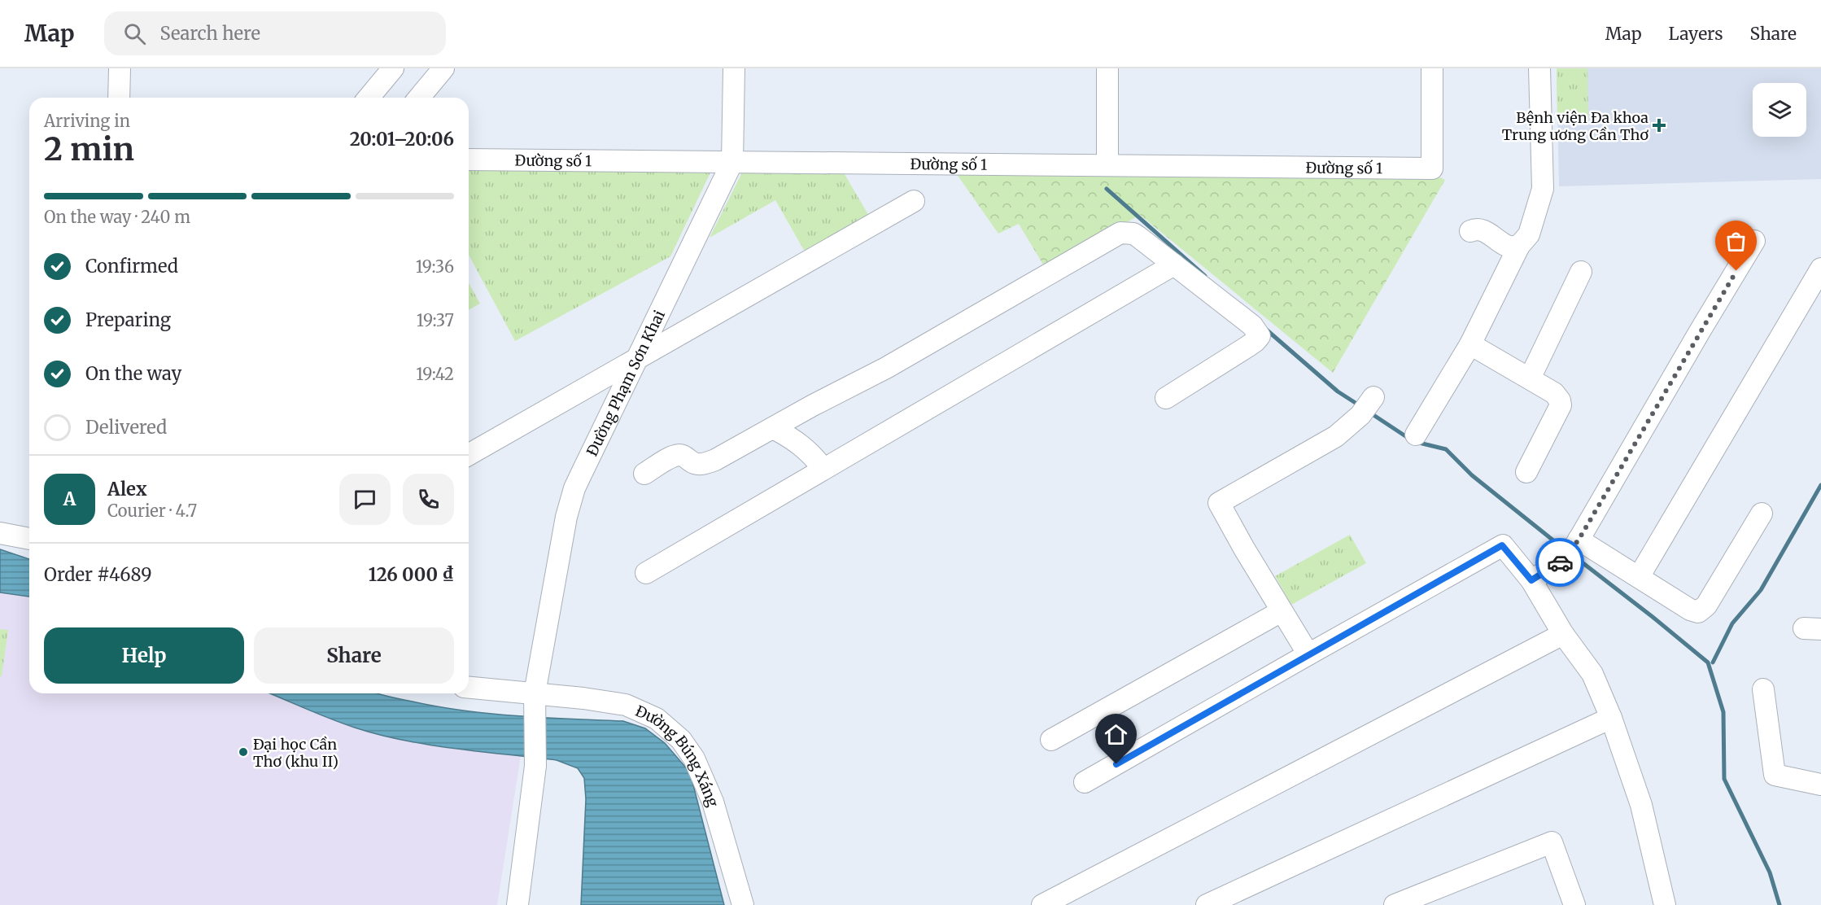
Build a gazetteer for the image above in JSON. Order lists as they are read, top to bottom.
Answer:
{
  "streets": {
    "street": ["Đường số 1", "Đường Phạm Sơn Khai", "Đường Búng Xáng"]
  },
  "crossings": [
    ["Đường số 1", "Đường Phạm Sơn Khai"],
    ["Đường Phạm Sơn Khai", "Đường Búng Xáng"]
  ],
  "places": {
    "health": ["Bệnh viện Đa khoa Trung ương Cần Thơ"],
    "other": ["Đại học Cần Thơ (khu II)"]
  },
  "page": {
    "header": "Map",
    "search": "Search here",
    "nav": ["Map", "Layers", "Share"],
    "heading": ["2 min", "Arriving in", "20:01–20:06"],
    "panel": [
      "Alex",
      "Courier · 4.7",
      "Order #4689",
      "126 000 ₫"
    ],
    "bar": "On the way · 240 m",
    "list": [
      ["Confirmed", "19:36"],
      ["Preparing", "19:37"],
      ["On the way", "19:42"],
      "Delivered"
    ],
    "round": "A",
    "buttons": ["Help", "Share"]
  }
}
